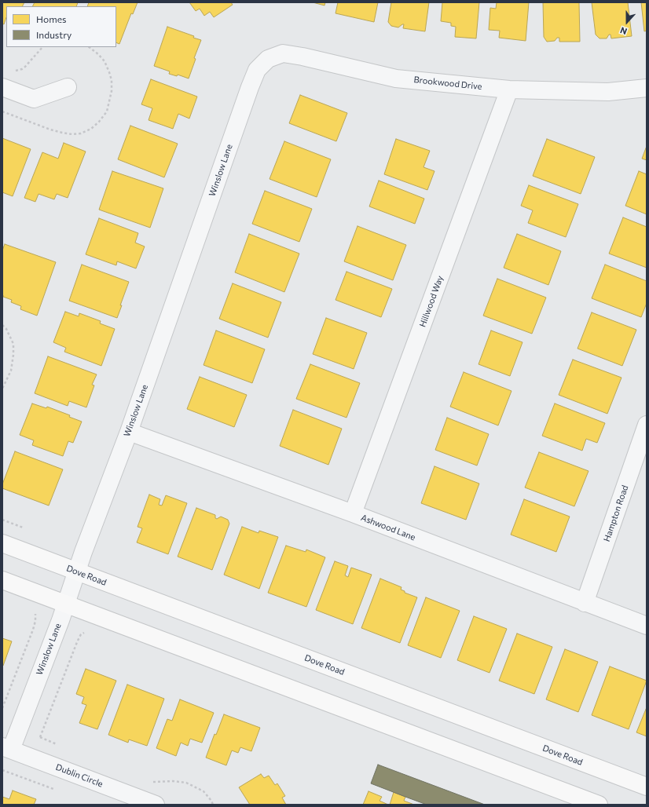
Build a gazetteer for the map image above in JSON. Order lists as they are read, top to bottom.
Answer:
{
  "streets": {
    "main road": ["Dove Road"],
    "street": [
      "Brookwood Drive",
      "Winslow Lane",
      "Hillwood Way",
      "Hampton Road",
      "Ashwood Lane",
      "Dublin Circle"
    ]
  },
  "crossings": [
    ["Brookwood Drive", "Winslow Lane"],
    ["Brookwood Drive", "Hillwood Way"],
    ["Winslow Lane", "Ashwood Lane"],
    ["Winslow Lane", "Dove Road"],
    ["Winslow Lane", "Dublin Circle"],
    ["Hillwood Way", "Ashwood Lane"],
    ["Hampton Road", "Ashwood Lane"]
  ],
  "legend": ["Homes", "Industry"],
  "north": "bottom"
}
